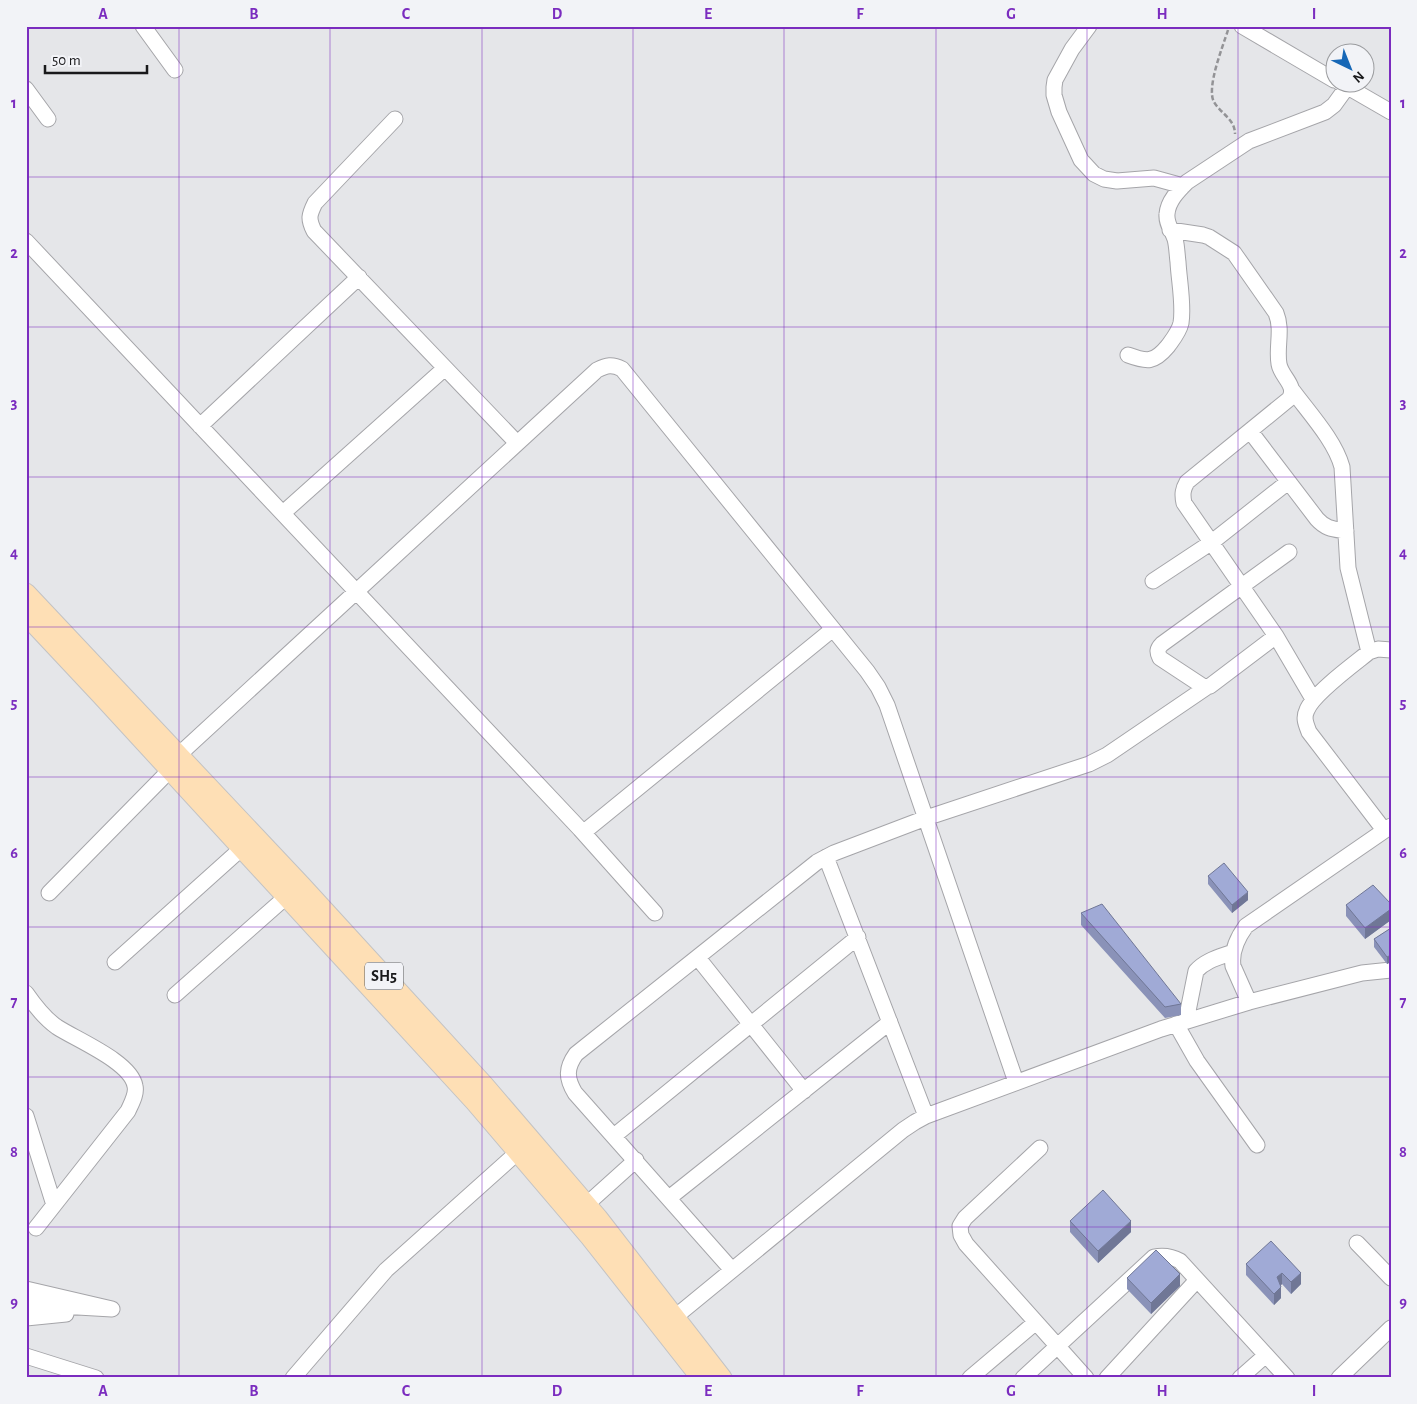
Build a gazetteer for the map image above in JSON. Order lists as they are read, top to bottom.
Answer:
{
  "streets": {
    "main road": ["SH5"]
  },
  "scale_bar": "50 m",
  "north": "bottom right",
  "grid": {
    "columns": [
      "A",
      "B",
      "C",
      "D",
      "E",
      "F",
      "G",
      "H",
      "I"
    ],
    "rows": [
      "1",
      "2",
      "3",
      "4",
      "5",
      "6",
      "7",
      "8",
      "9"
    ]
  }
}
